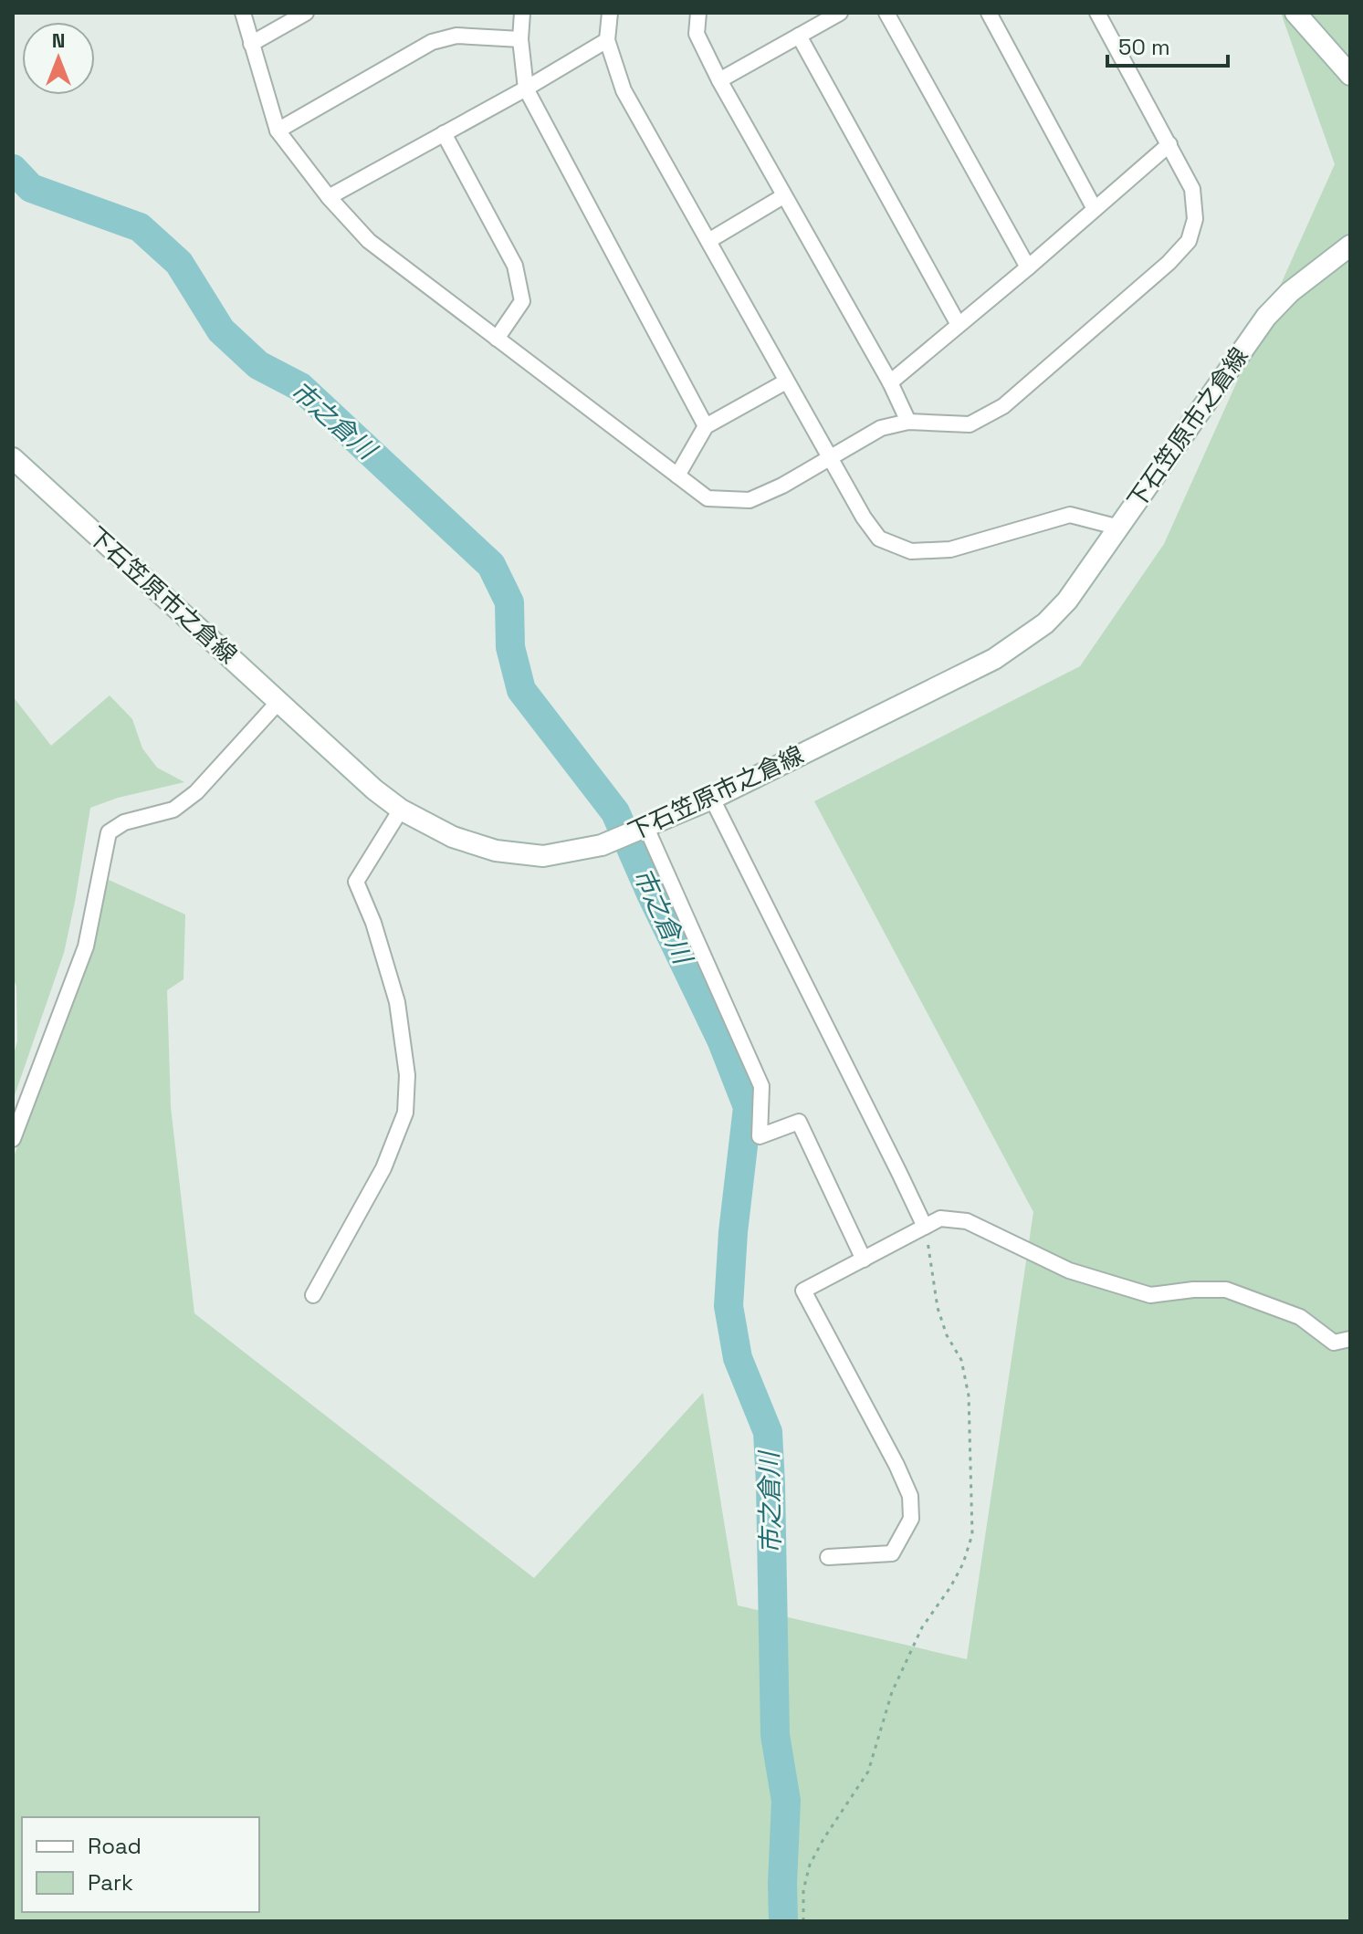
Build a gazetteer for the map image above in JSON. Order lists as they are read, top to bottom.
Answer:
{
  "streets": {
    "main road": ["下石笠原市之倉線"]
  },
  "water": ["市之倉川"],
  "legend": ["Road", "Park"],
  "scale_bar": "50 m",
  "north": "top"
}
